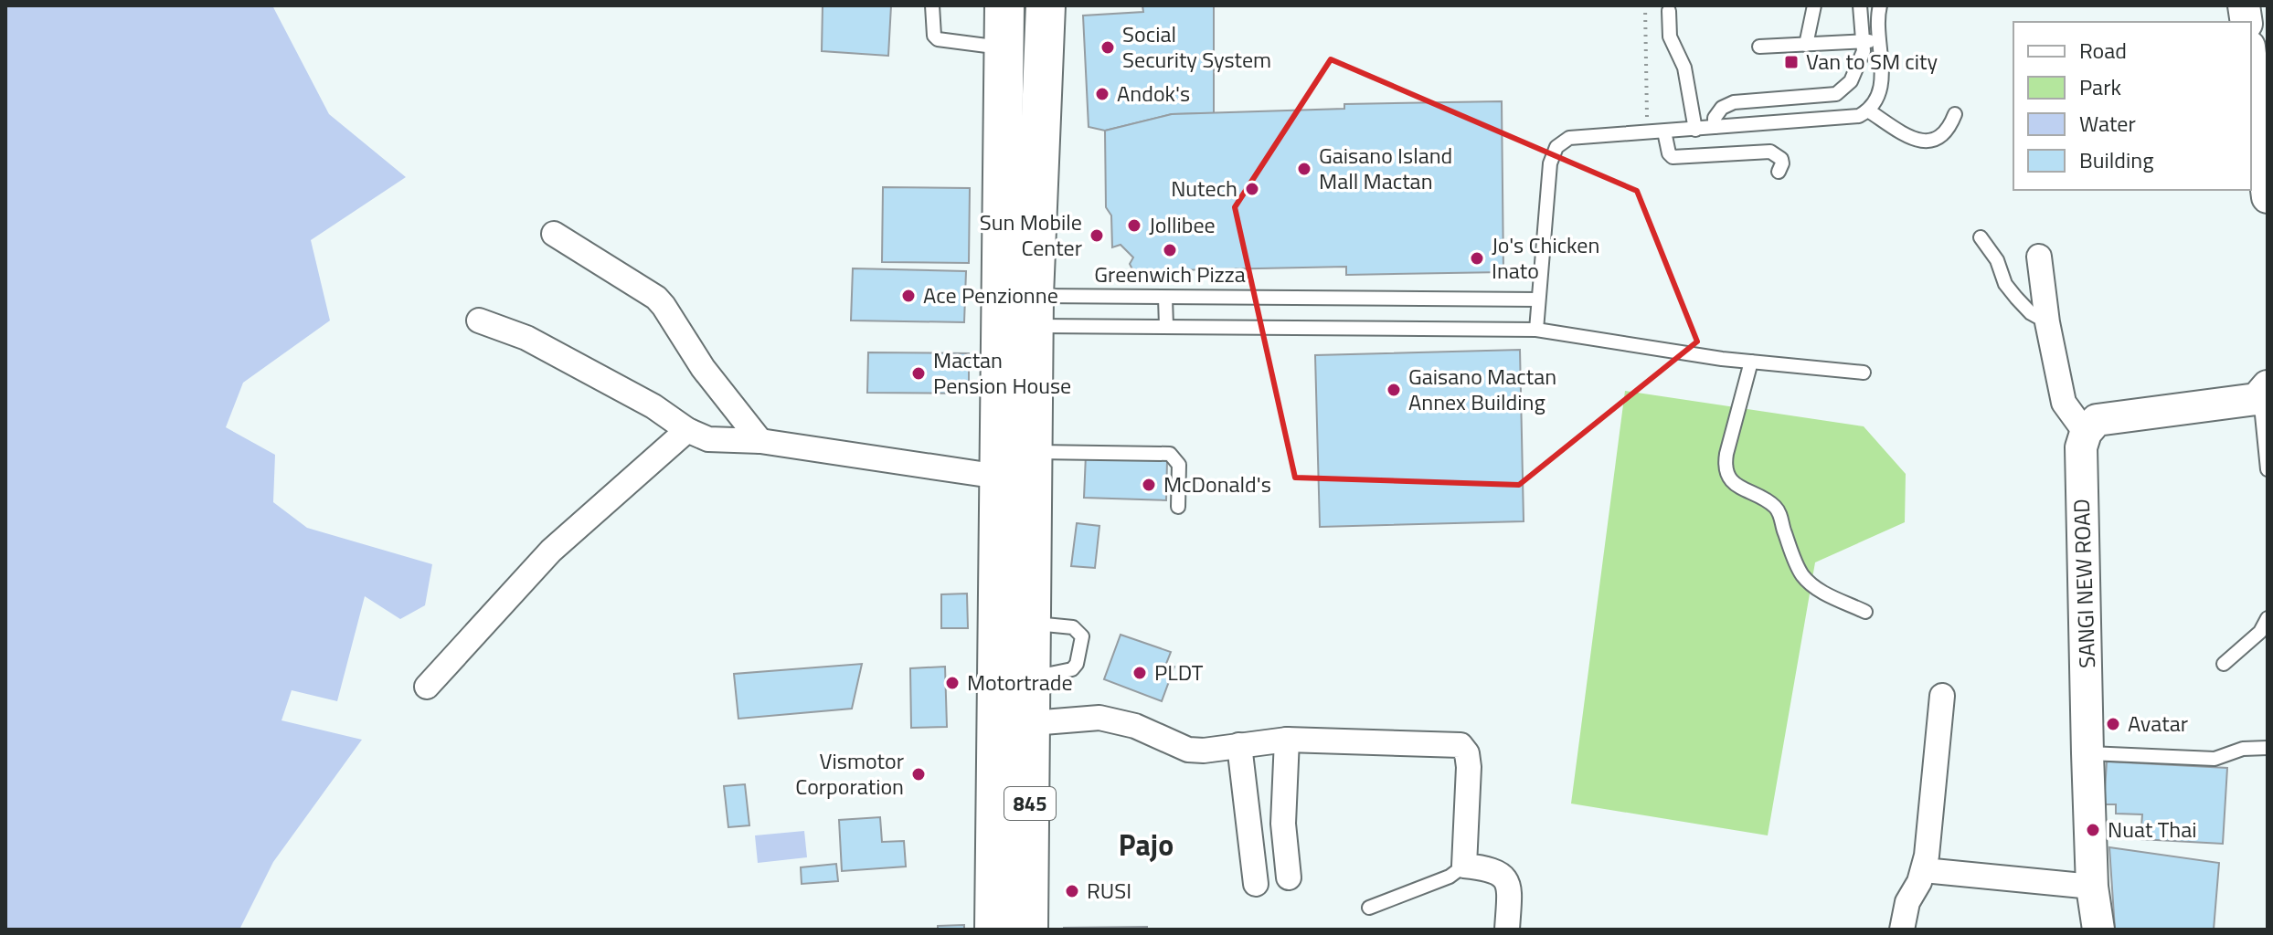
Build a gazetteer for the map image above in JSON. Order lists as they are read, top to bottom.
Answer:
{
  "streets": {
    "main road": ["845"],
    "street": ["SANGI NEW ROAD"]
  },
  "districts": ["Pajo"],
  "places": {
    "other": [
      "Social Security System",
      "Andok's",
      "Gaisano Island Mall Mactan",
      "Nutech",
      "Jollibee",
      "Sun Mobile Center",
      "Greenwich Pizza",
      "Jo's Chicken Inato",
      "Ace Penzionne",
      "Mactan Pension House",
      "Gaisano Mactan Annex Building",
      "McDonald's",
      "PLDT",
      "Motortrade",
      "Avatar",
      "Vismotor Corporation",
      "Nuat Thai",
      "RUSI"
    ],
    "transit": ["Van to SM city"]
  },
  "legend": [
    "Road",
    "Park",
    "Water",
    "Building"
  ]
}
